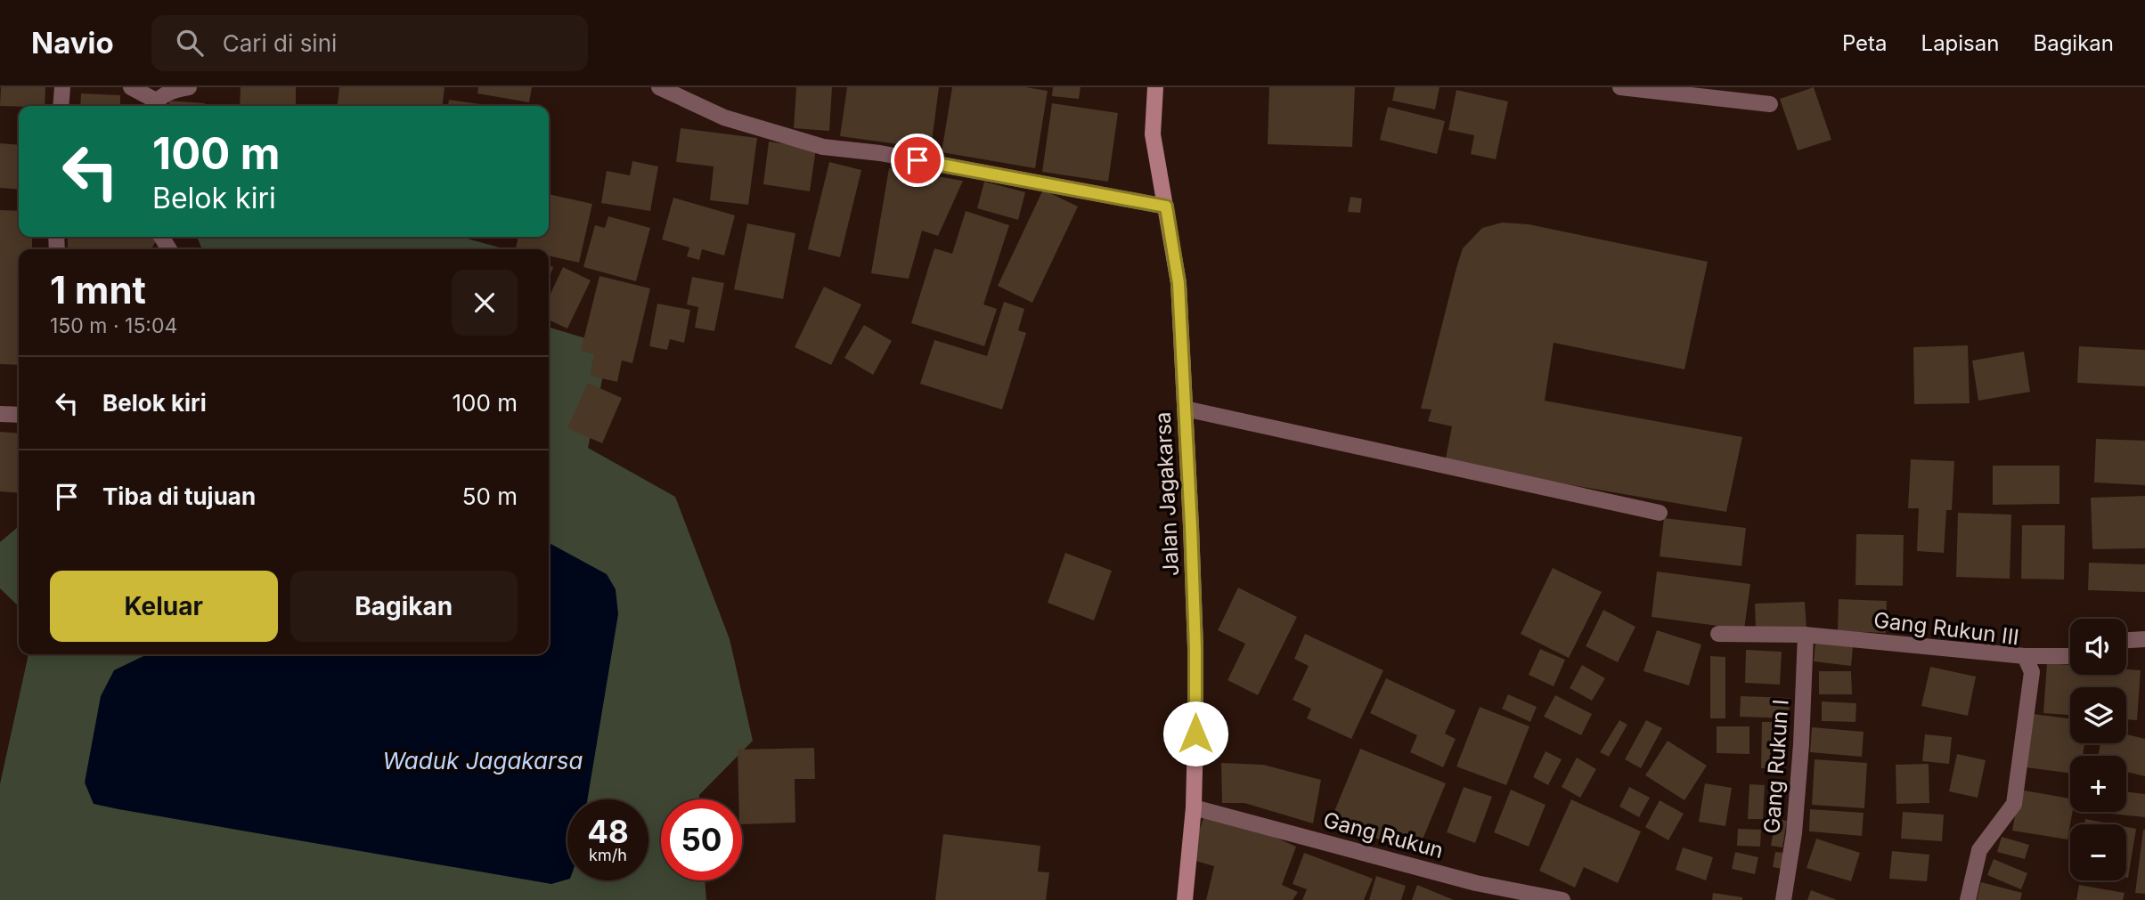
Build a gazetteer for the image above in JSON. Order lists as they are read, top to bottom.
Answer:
{
  "streets": {
    "main road": ["Jalan Jagakarsa"],
    "street": ["Gang Rukun III", "Gang Rukun I", "Gang Rukun"]
  },
  "crossings": [
    ["Jalan Jagakarsa", "Gang Rukun"],
    ["Gang Rukun III", "Gang Rukun I"]
  ],
  "water": ["Waduk Jagakarsa"],
  "page": {
    "header": "Navio",
    "search": "Cari di sini",
    "nav": ["Peta", "Lapisan", "Bagikan"],
    "turn": ["100 m", "Belok kiri"],
    "heading": ["1 mnt", "150 m · 15:04"],
    "list": [
      {
        "name": "Belok kiri",
        "value": "100 m"
      },
      {
        "name": "Tiba di tujuan",
        "value": "50 m"
      }
    ],
    "buttons": ["Keluar", "Bagikan"],
    "map_buttons": ["+", "−"],
    "speed": "48 km/h",
    "limit": "50"
  }
}
